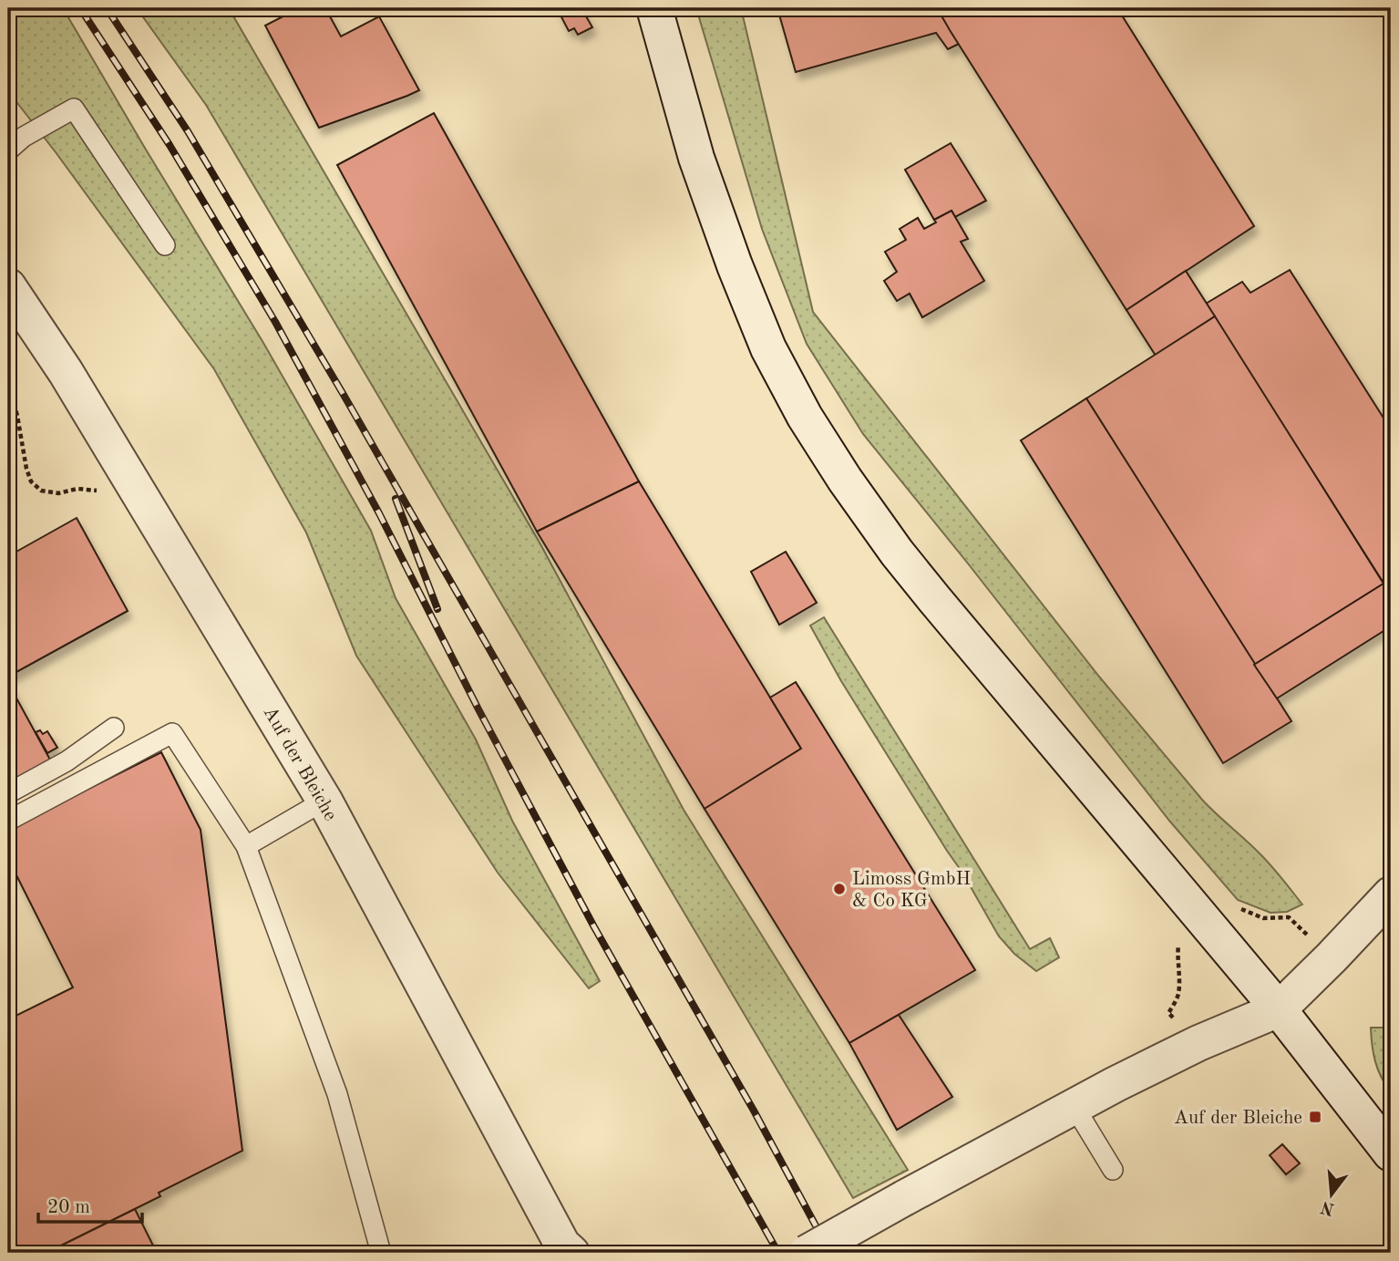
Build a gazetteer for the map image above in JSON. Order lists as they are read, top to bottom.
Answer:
{
  "streets": {
    "street": ["Auf der Bleiche"]
  },
  "places": {
    "other": ["Limoss GmbH & Co KG"],
    "transit": ["Auf der Bleiche"]
  },
  "scale_bar": "20 m",
  "north": "bottom"
}
